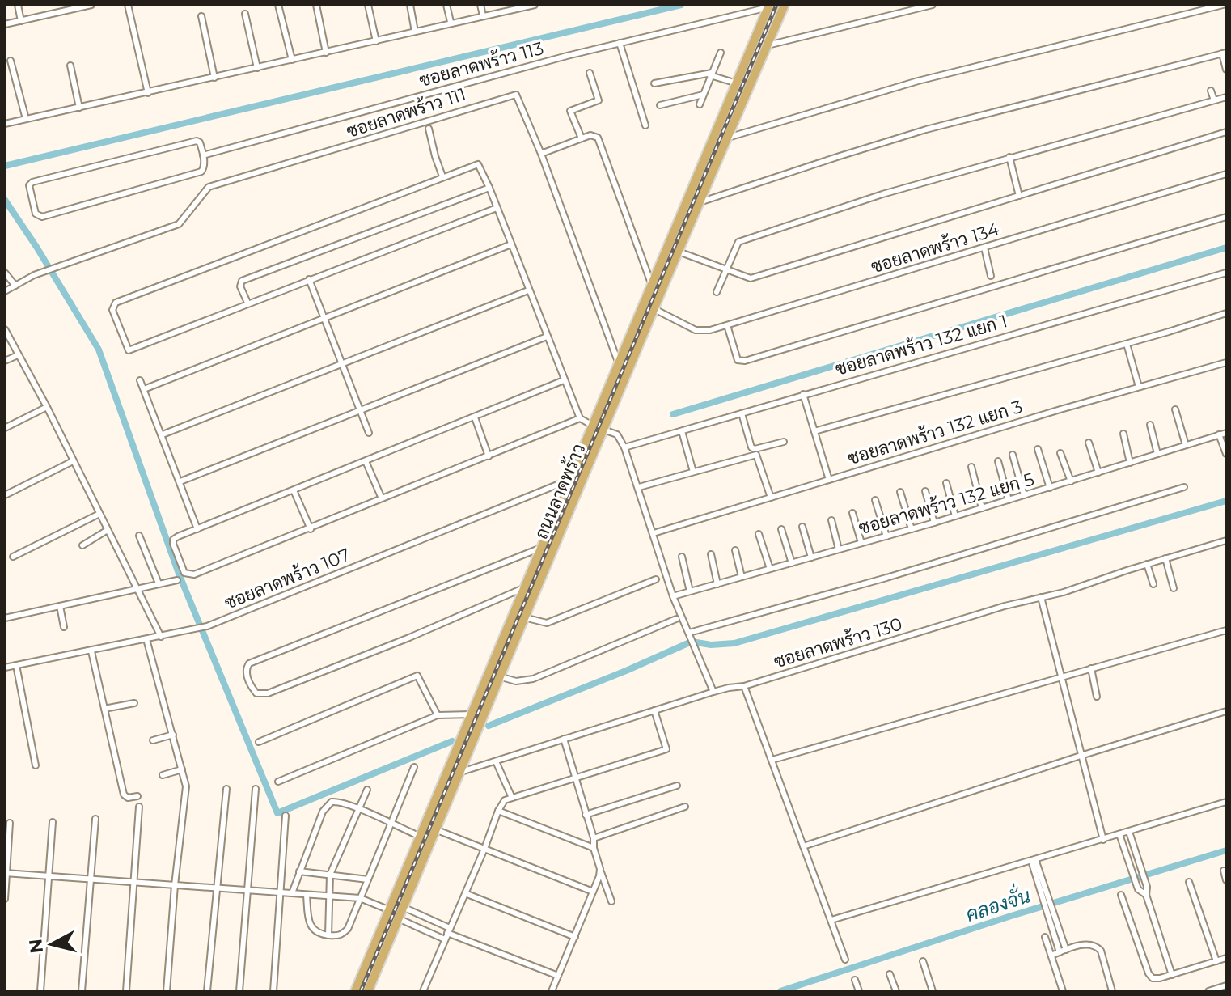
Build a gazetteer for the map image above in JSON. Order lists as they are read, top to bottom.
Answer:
{
  "streets": {
    "main road": ["ถนนลาดพร้าว"],
    "street": [
      "ซอยลาดพร้าว 113",
      "ซอยลาดพร้าว 111",
      "ซอยลาดพร้าว 134",
      "ซอยลาดพร้าว 132 แยก 1",
      "ซอยลาดพร้าว 132 แยก 3",
      "ซอยลาดพร้าว 132 แยก 5",
      "ซอยลาดพร้าว 107",
      "ซอยลาดพร้าว 130"
    ]
  },
  "crossings": [
    ["ซอยลาดพร้าว 113", "ถนนลาดพร้าว"],
    ["ซอยลาดพร้าว 111", "ถนนลาดพร้าว"],
    ["ซอยลาดพร้าว 134", "ถนนลาดพร้าว"],
    ["ถนนลาดพร้าว", "ซอยลาดพร้าว 107"],
    ["ถนนลาดพร้าว", "ซอยลาดพร้าว 130"]
  ],
  "water": ["คลองจั่น"],
  "north": "left"
}
